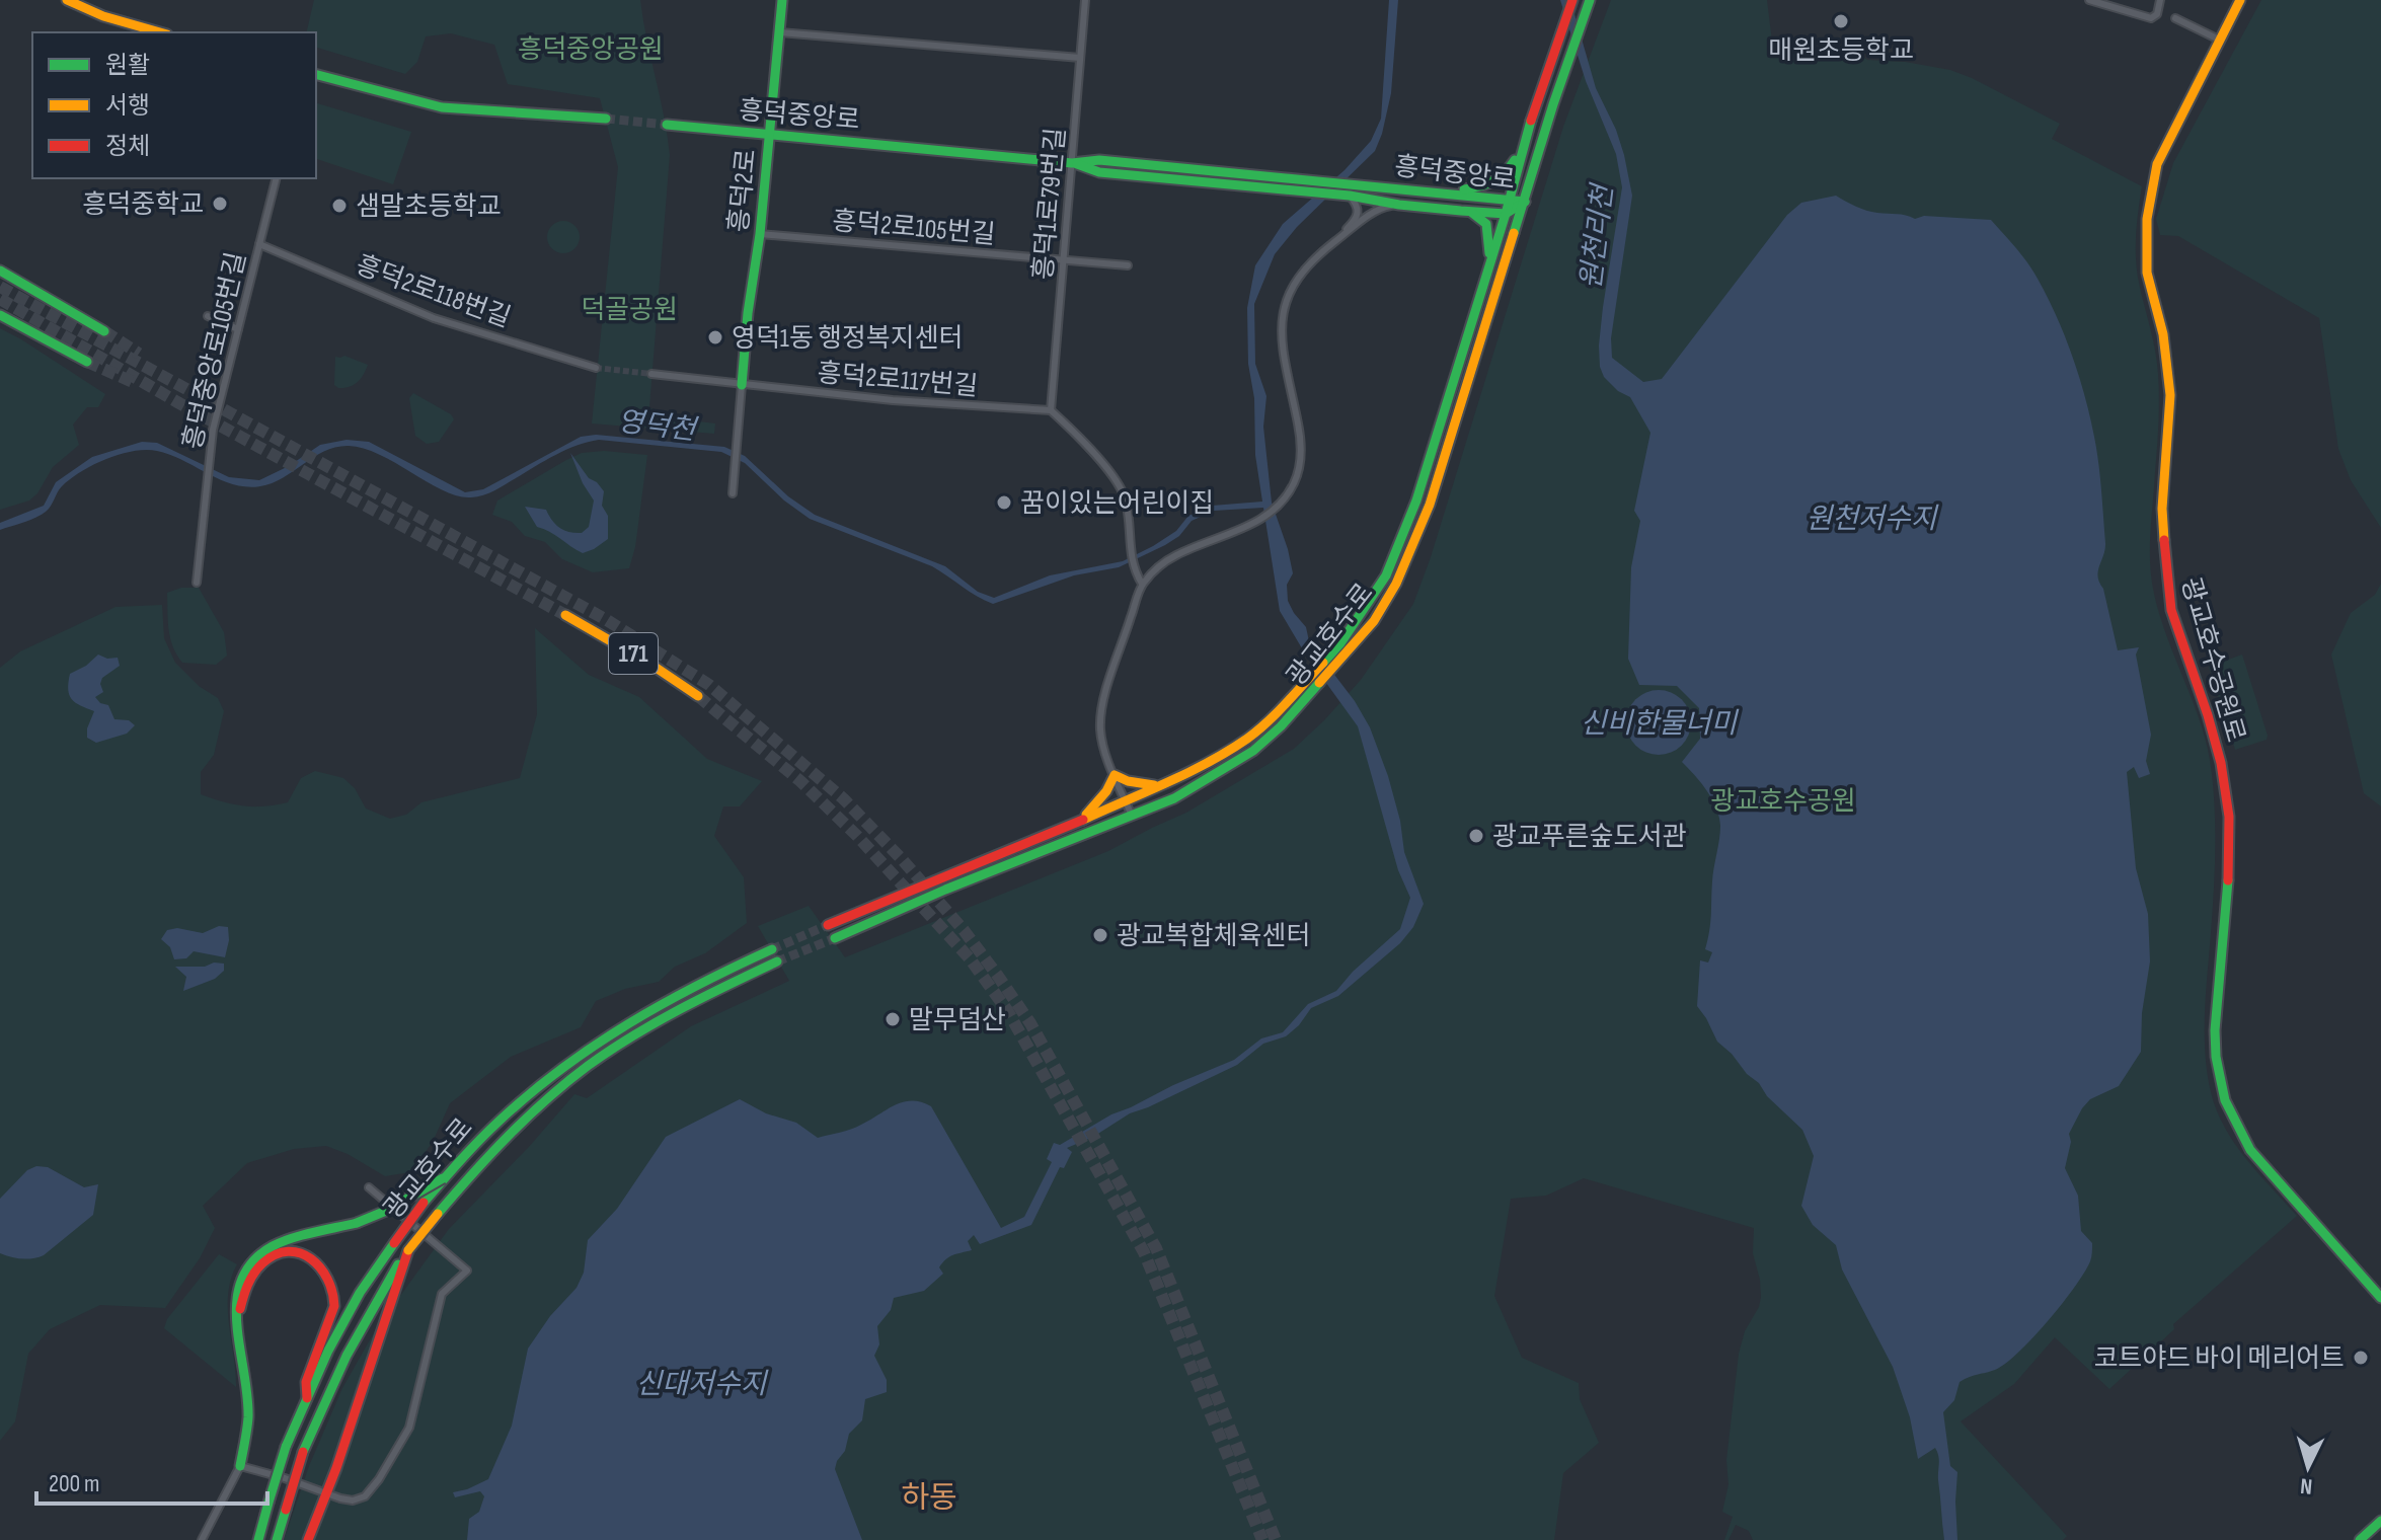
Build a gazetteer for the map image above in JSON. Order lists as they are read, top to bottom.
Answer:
{
  "streets": {
    "main road": [
      "흥덕중앙로",
      "흥덕2로",
      "광교호수로",
      "171",
      "광교호수공원로"
    ],
    "street": [
      "흥덕1로79번길",
      "흥덕2로105번길",
      "흥덕2로118번길",
      "흥덕중앙로105번길",
      "흥덕2로117번길"
    ]
  },
  "crossings": [
    ["흥덕중앙로", "흥덕2로"],
    ["흥덕중앙로", "흥덕1로79번길"],
    ["흥덕중앙로", "광교호수로"],
    ["흥덕2로", "흥덕2로105번길"],
    ["흥덕2로", "흥덕2로117번길"],
    ["흥덕1로79번길", "흥덕2로105번길"],
    ["흥덕1로79번길", "흥덕2로117번길"],
    ["흥덕2로118번길", "흥덕중앙로105번길"]
  ],
  "districts": ["하동"],
  "water": [
    "원천리천",
    "영덕천",
    "원천저수지",
    "신비한물너미",
    "신대저수지"
  ],
  "parks": ["흥덕중앙공원", "덕골공원", "광교호수공원"],
  "places": [
    "매원초등학교",
    "흥덕중학교",
    "샘말초등학교",
    "영덕1동 행정복지센터",
    "꿈이있는어린이집",
    "광교푸른숲도서관",
    "광교복합체육센터",
    "말무덤산",
    "코트야드 바이 메리어트"
  ],
  "legend": ["원활", "서행", "정체"],
  "scale_bar": "200 m",
  "north": "bottom"
}
